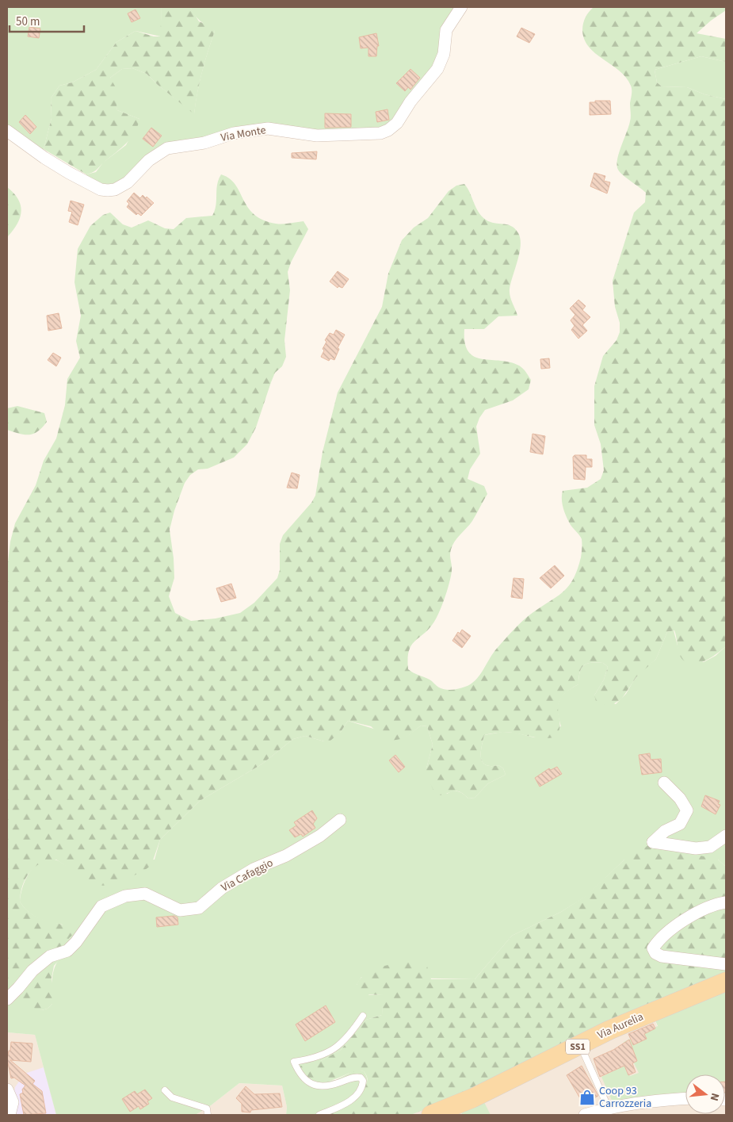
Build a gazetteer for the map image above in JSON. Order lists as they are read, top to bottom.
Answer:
{
  "streets": {
    "main road": ["Via Aurelia", "SS1"],
    "street": ["Via Monte", "Via Cafaggio"]
  },
  "places": {
    "shop": ["Coop 93 Carrozzeria"]
  },
  "scale_bar": "50 m",
  "north": "right"
}
